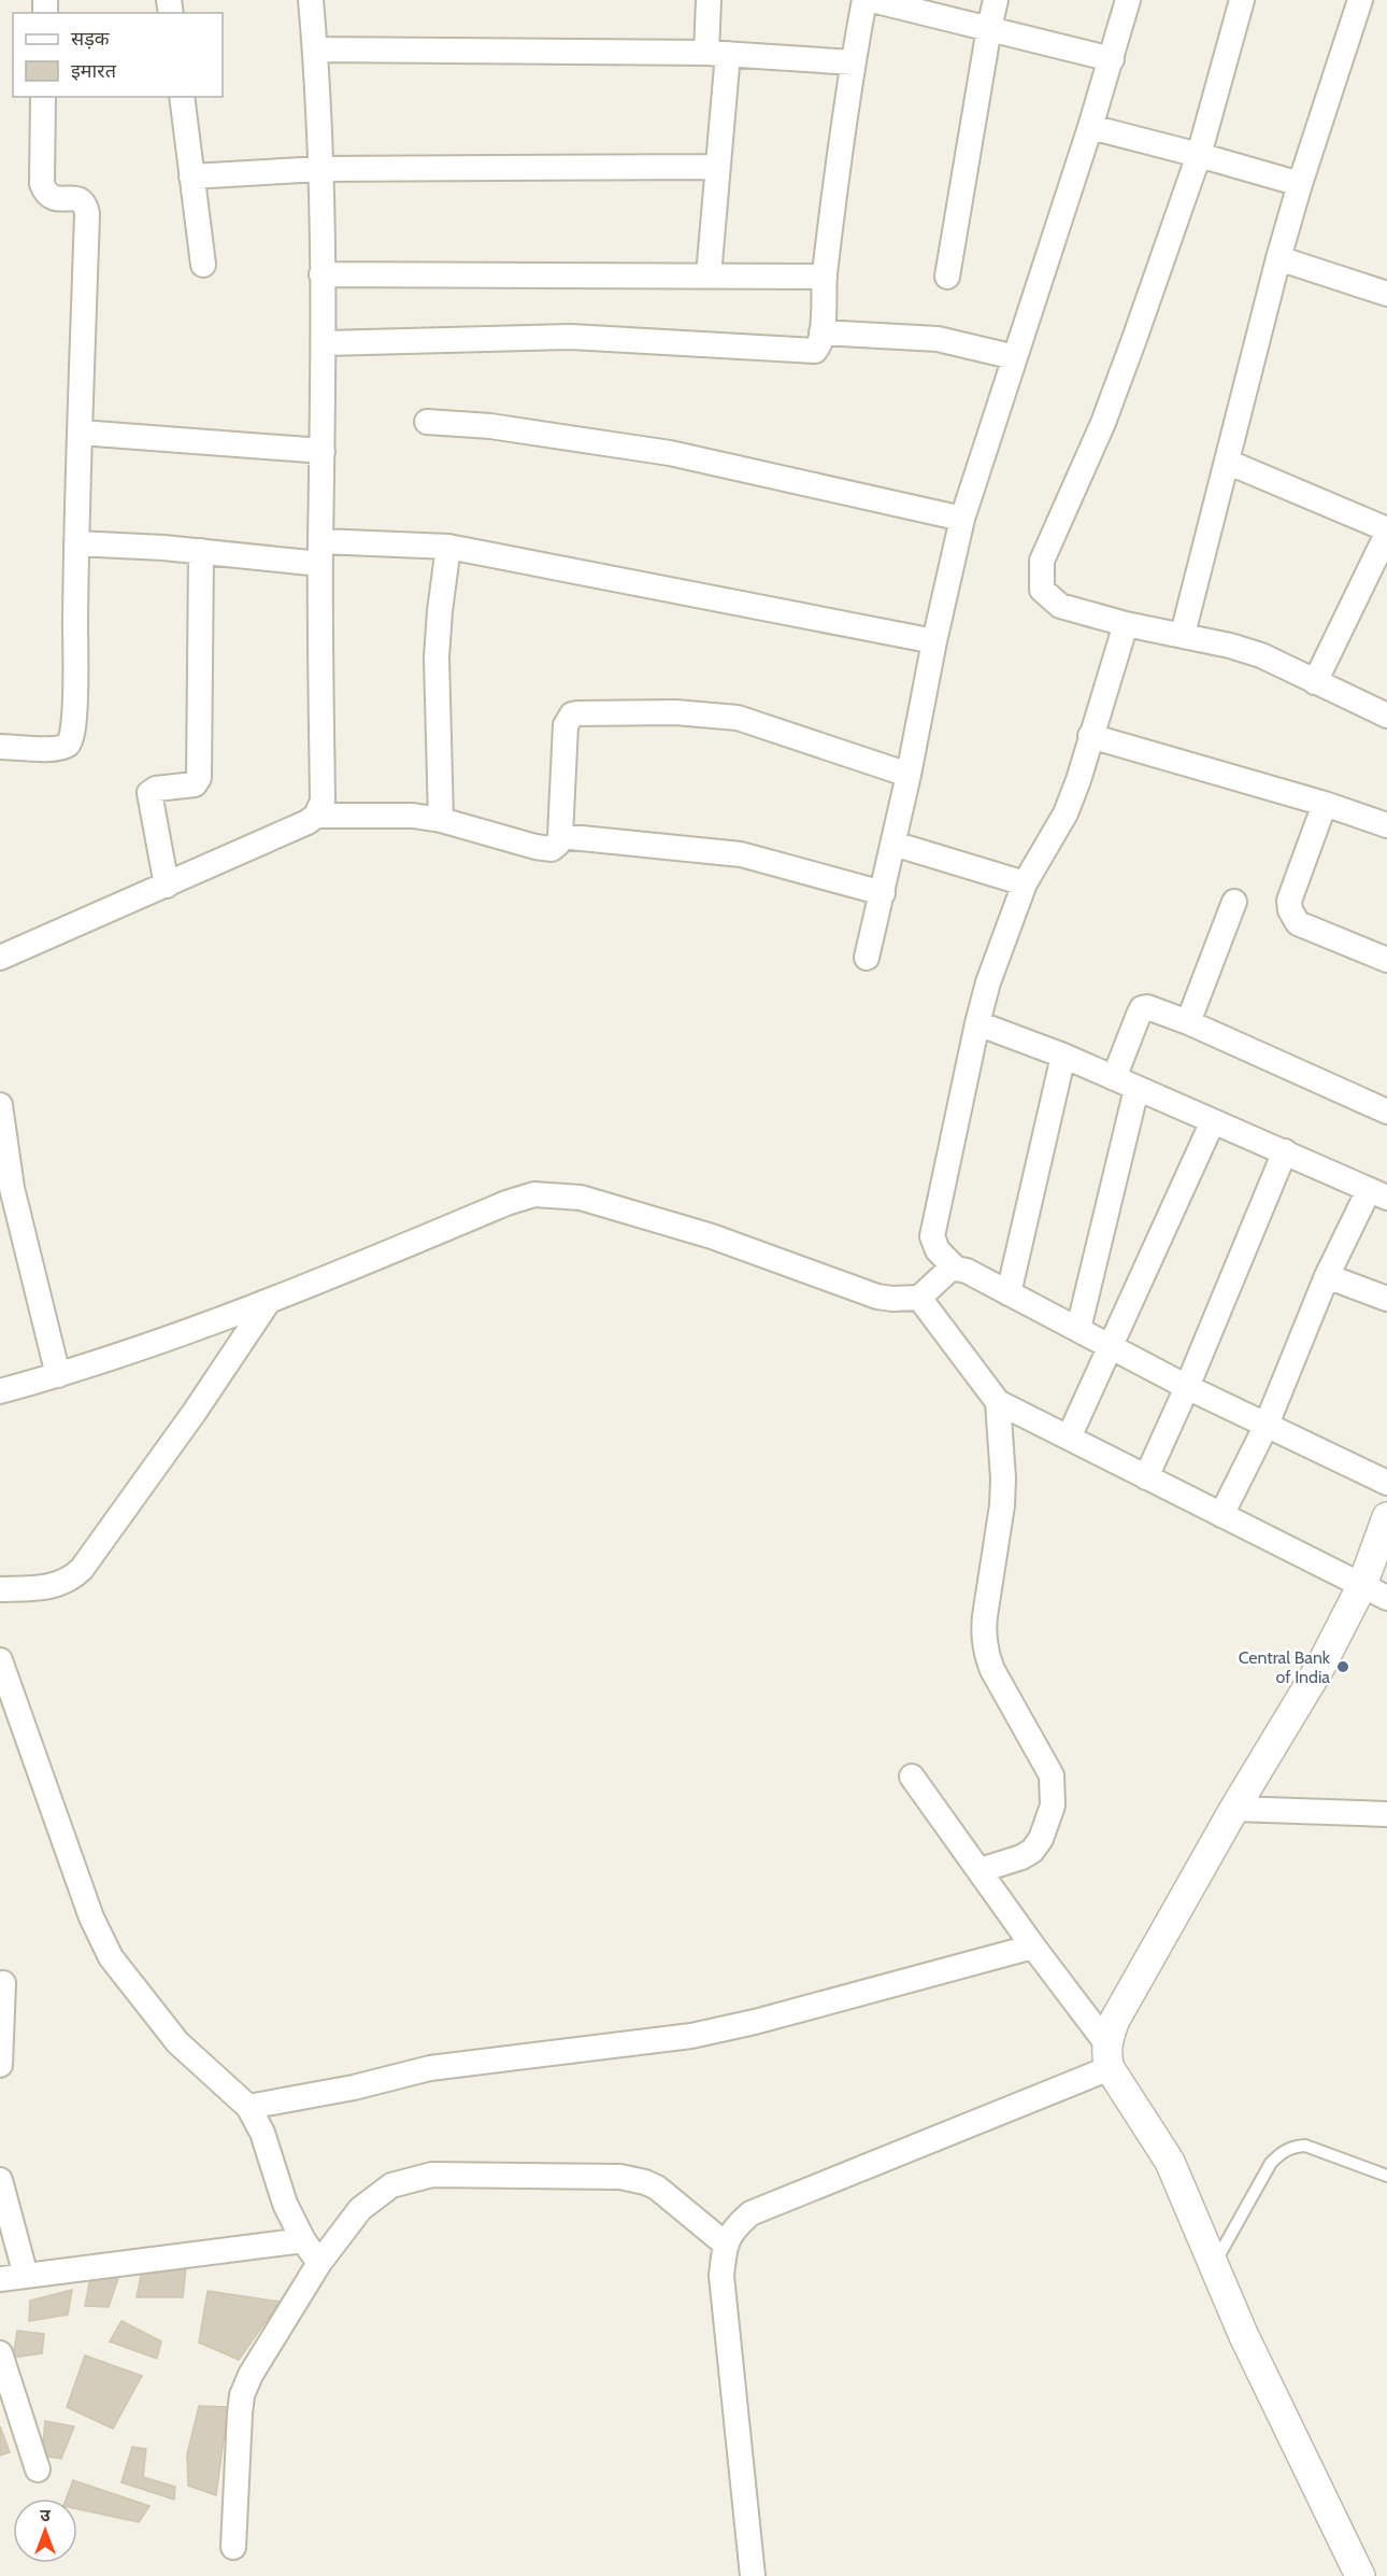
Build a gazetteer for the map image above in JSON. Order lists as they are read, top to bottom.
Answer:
{
  "places": ["Central Bank of India"],
  "legend": ["सड़क", "इमारत"],
  "north": "top"
}
